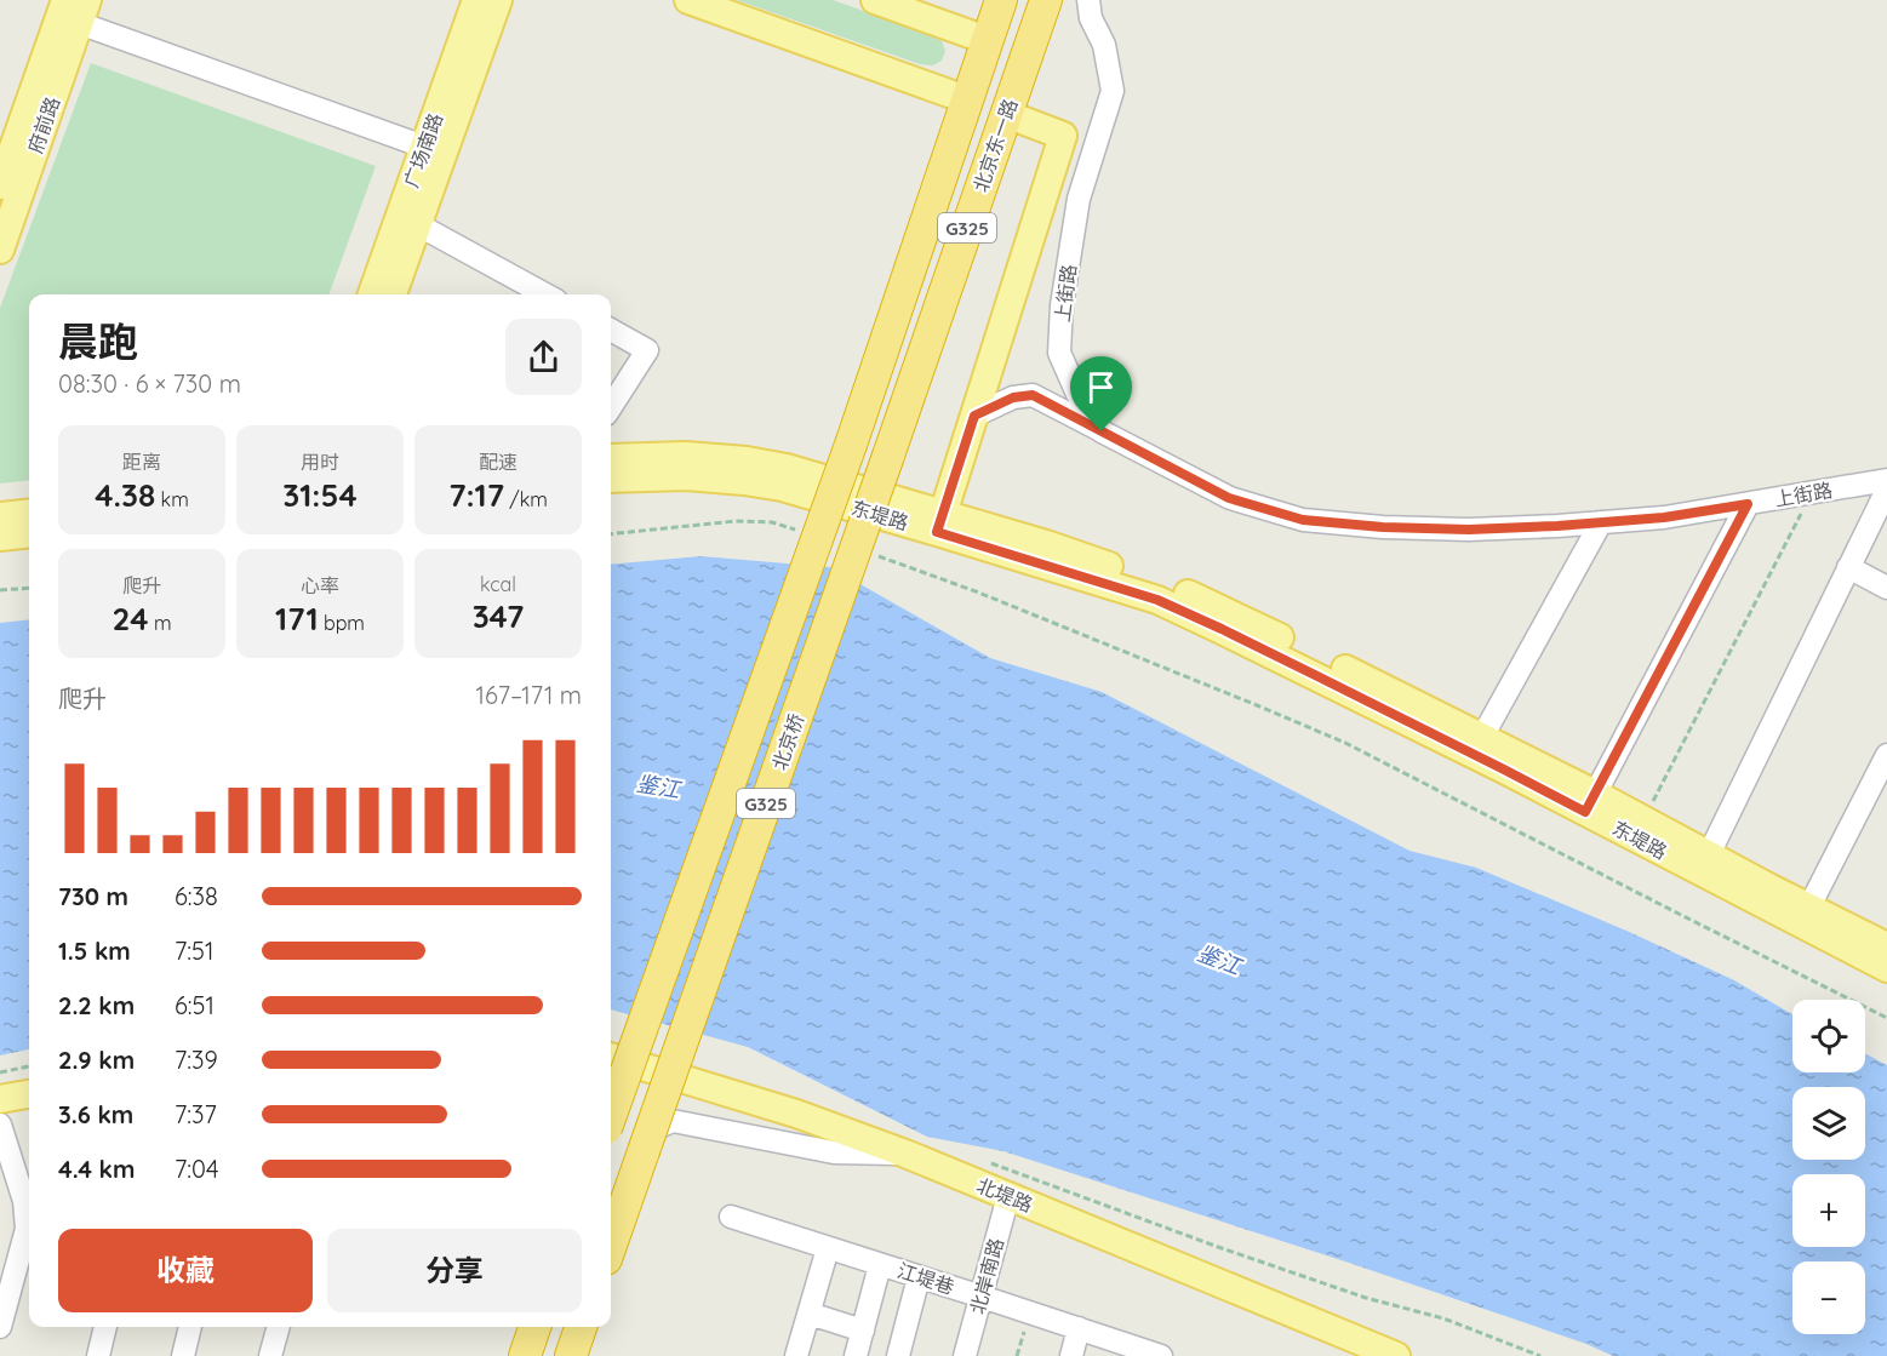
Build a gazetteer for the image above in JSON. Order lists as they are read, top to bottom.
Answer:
{
  "streets": {
    "highway": ["北京东一路", "G325", "北京桥"],
    "main road": [
      "府前路",
      "广场南路",
      "东堤路",
      "北堤路"
    ],
    "street": ["上街路", "北岸南路", "江堤巷"]
  },
  "crossings": [
    ["北京东一路", "北京桥"],
    ["G325", "北京桥"],
    ["北堤路", "北岸南路"],
    ["北岸南路", "江堤巷"]
  ],
  "water": ["鉴江"],
  "page": {
    "heading": ["晨跑", "08:30 · 6 × 730 m"],
    "stats": [
      ["距离", "4.38 km"],
      ["用时", "31:54"],
      ["配速", "7:17 /km"],
      ["爬升", "24 m"],
      ["心率", "171 bpm"],
      ["kcal", "347"]
    ],
    "chart": ["爬升", "167–171 m"],
    "list": [
      {
        "name": "730 m",
        "note": "6:38"
      },
      {
        "name": "1.5 km",
        "note": "7:51"
      },
      {
        "name": "2.2 km",
        "note": "6:51"
      },
      {
        "name": "2.9 km",
        "note": "7:39"
      },
      {
        "name": "3.6 km",
        "note": "7:37"
      },
      {
        "name": "4.4 km",
        "note": "7:04"
      }
    ],
    "map_buttons": ["+", "−"],
    "buttons": ["收藏", "分享"]
  }
}
